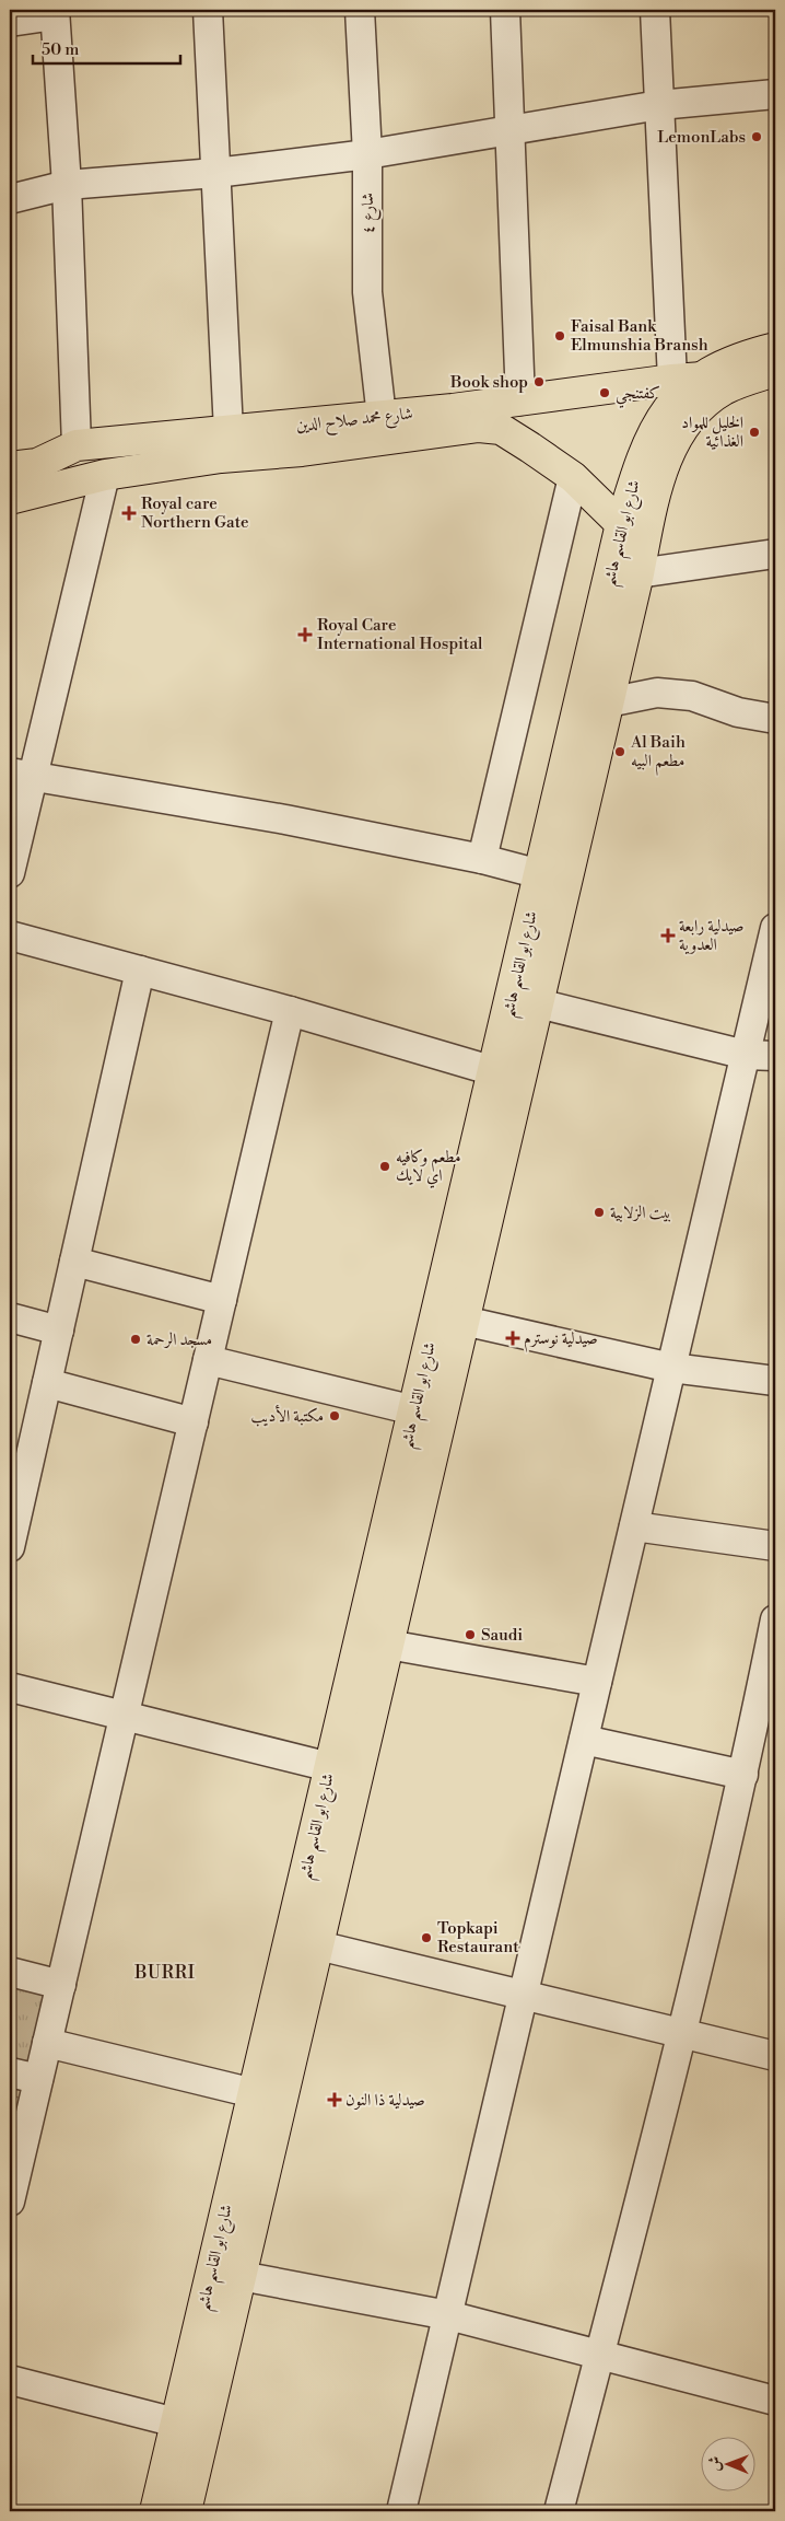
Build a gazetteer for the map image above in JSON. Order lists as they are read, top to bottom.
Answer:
{
  "streets": {
    "main road": ["شارع محمد صلاح الدين", "شارع ابو القاسم هاشم"],
    "street": ["شارع ٤"]
  },
  "crossings": [
    ["شارع ٤", "شارع محمد صلاح الدين"],
    ["شارع محمد صلاح الدين", "شارع ابو القاسم هاشم"]
  ],
  "districts": ["BURRI"],
  "places": {
    "other": [
      "LemonLabs",
      "Faisal Bank Elmunshia Bransh",
      "Book shop",
      "كفتنجي",
      "الخليل للمواد الغذائية",
      "Al Baih مطعم البيه",
      "مطعم وكافيه اي لايك",
      "بيت الزلابية",
      "مسجد الرحمة",
      "مكتبة الأديب",
      "Saudi",
      "Topkapi Restaurant"
    ],
    "health": [
      "Royal care Northern Gate",
      "Royal Care International Hospital",
      "صيدلية رابعة العدوية",
      "صيدلية نوسترم",
      "صيدلية ذا النون"
    ]
  },
  "scale_bar": "50 m",
  "north": "left"
}
